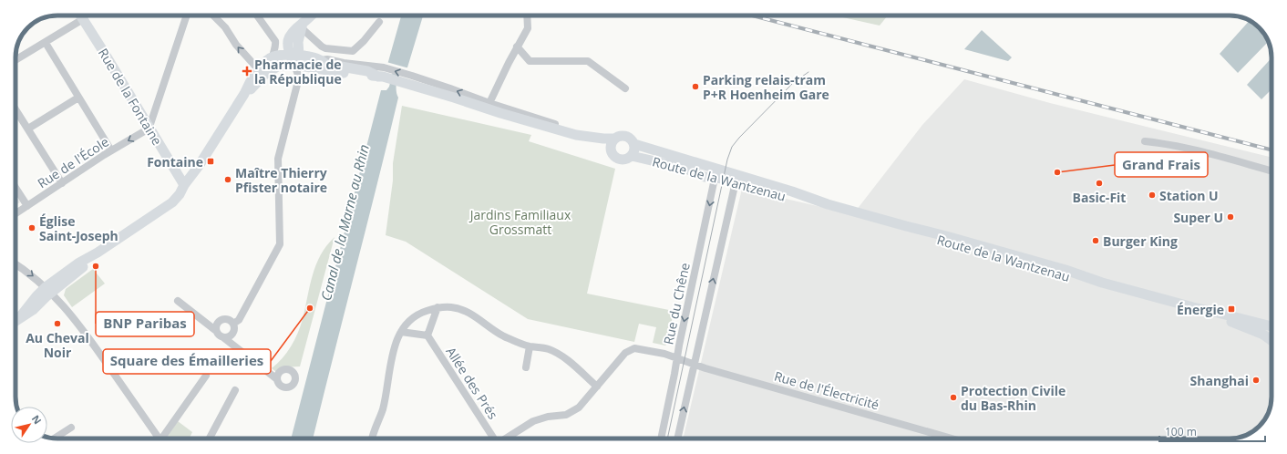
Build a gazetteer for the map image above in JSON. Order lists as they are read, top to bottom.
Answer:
{
  "streets": {
    "main road": ["Rue de la Fontaine", "Route de la Wantzenau"],
    "street": [
      "Rue de l'École",
      "Rue du Chêne",
      "Allée des Prés",
      "Rue de l'Électricité"
    ]
  },
  "crossings": [
    ["Rue de la Fontaine", "Rue de l'École"],
    ["Route de la Wantzenau", "Rue du Chêne"],
    ["Rue du Chêne", "Rue de l'Électricité"]
  ],
  "water": ["Canal de la Marne au Rhin"],
  "parks": ["Jardins Familiaux Grossmatt"],
  "places": {
    "health": ["Pharmacie de la République"],
    "other": [
      "Parking relais-tram P+R Hoenheim Gare",
      "Grand Frais",
      "Maître Thierry Pfister notaire",
      "Basic-Fit",
      "Station U",
      "Super U",
      "Église Saint-Joseph",
      "Burger King",
      "BNP Paribas",
      "Square des Émailleries",
      "Au Cheval Noir",
      "Shanghai",
      "Protection Civile du Bas-Rhin"
    ],
    "transit": ["Fontaine", "Énergie"]
  },
  "scale_bar": "100 m",
  "north": "top right"
}
